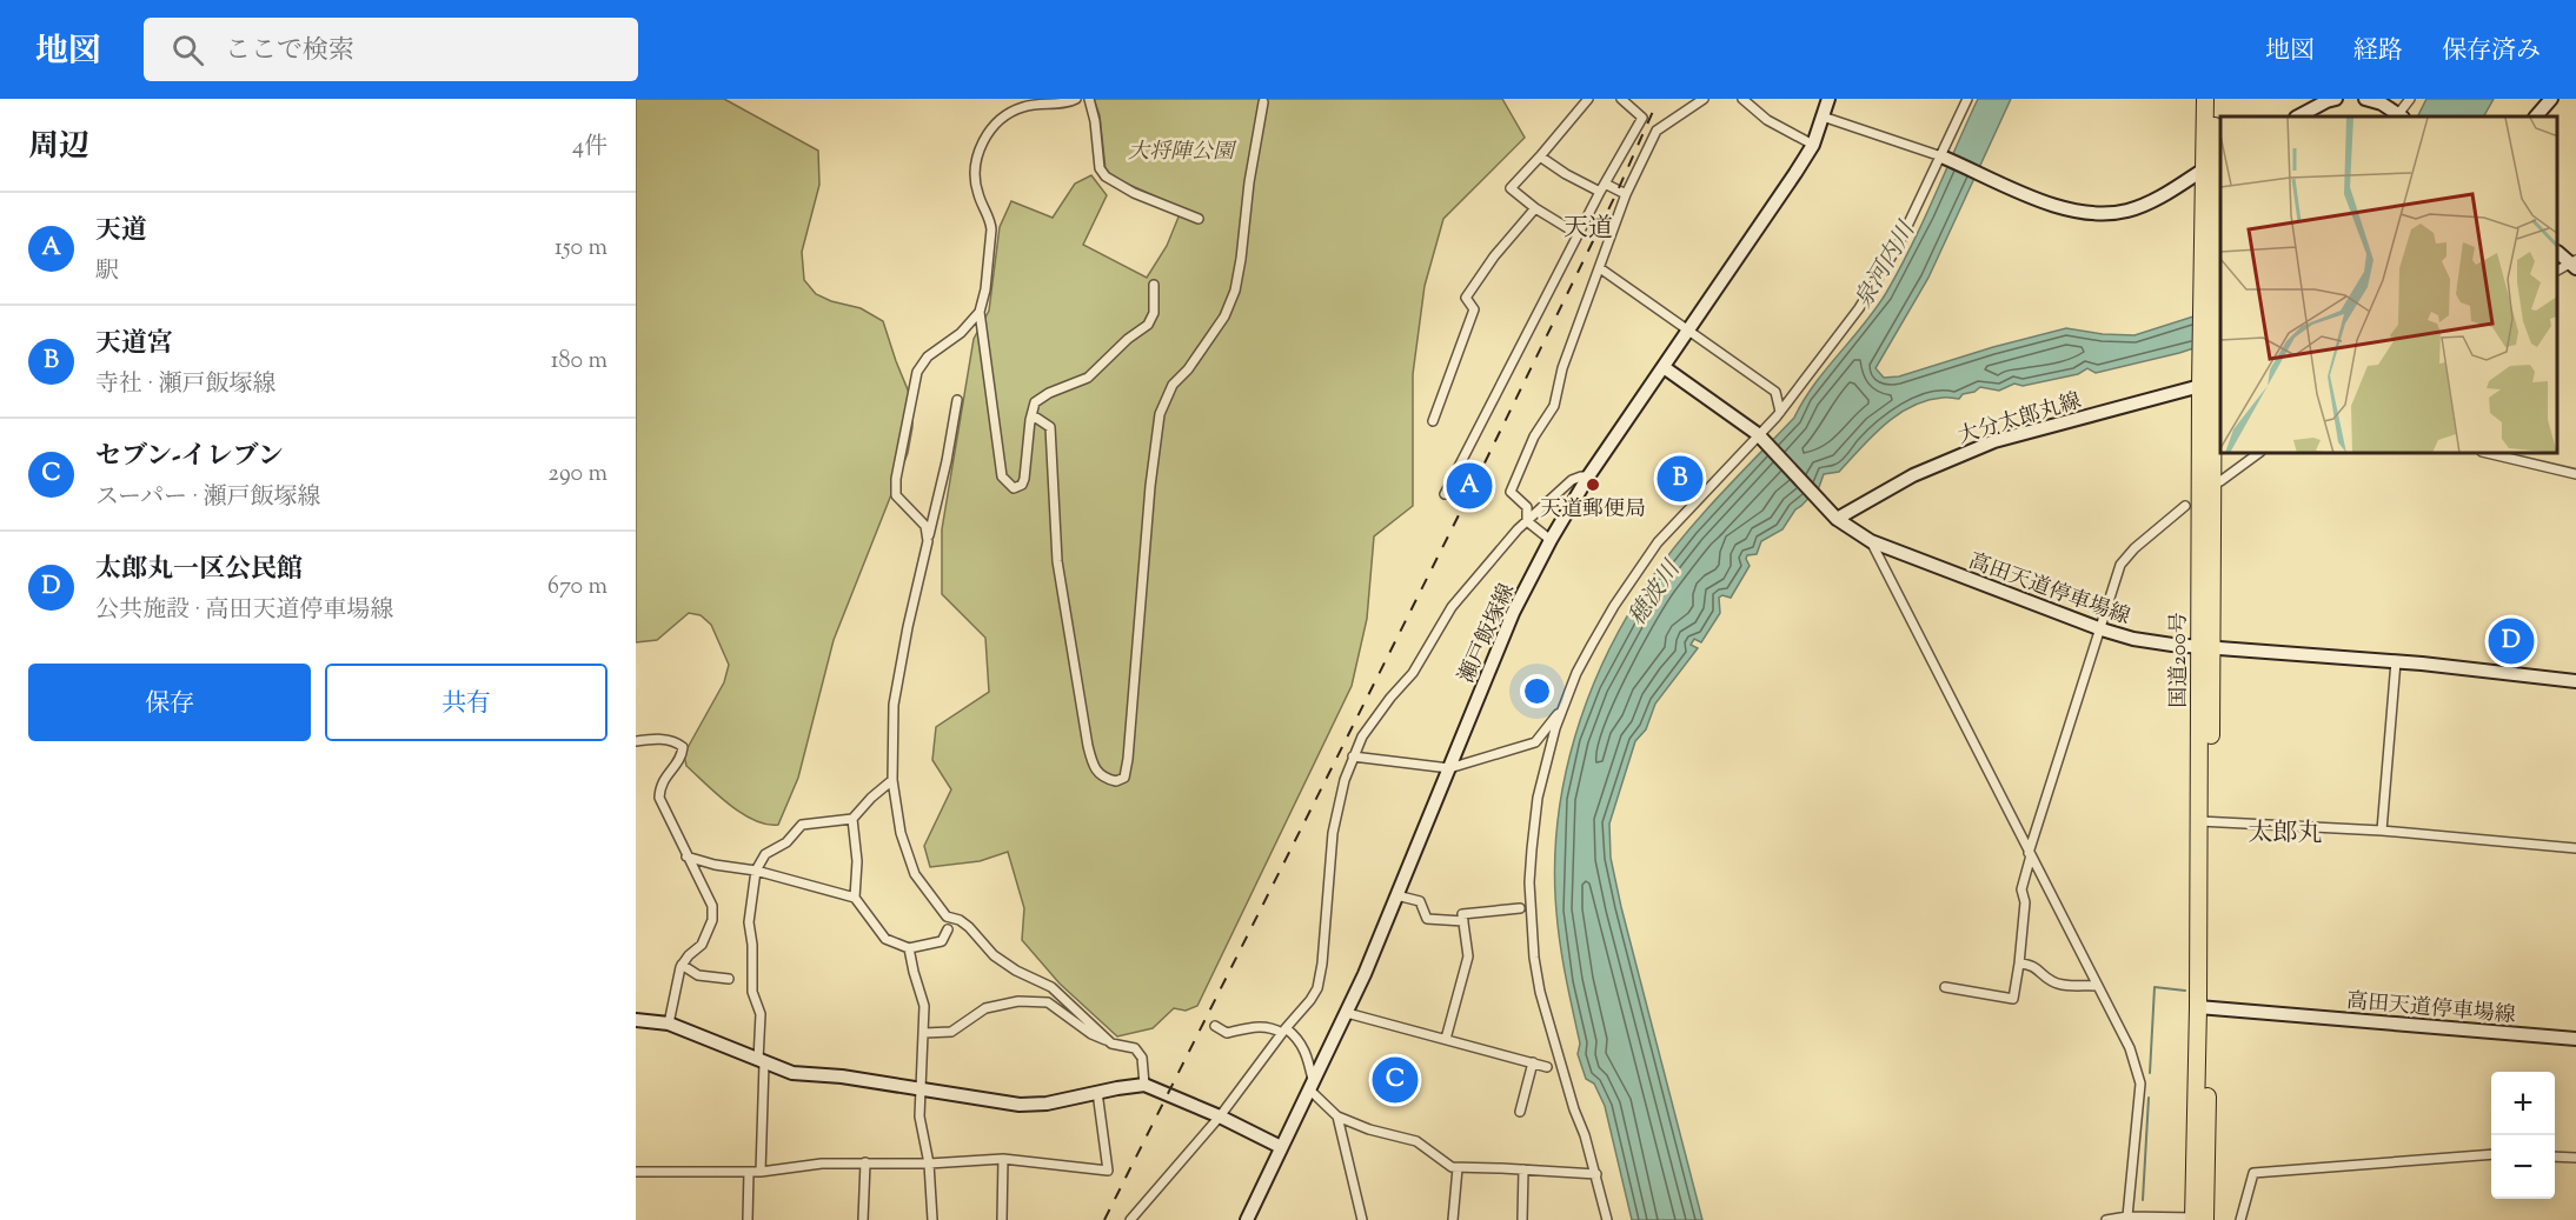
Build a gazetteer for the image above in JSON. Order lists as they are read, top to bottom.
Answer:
{
  "streets": {
    "highway": ["国道200号"],
    "main road": ["大分太郎丸線", "高田天道停車場線", "瀬戸飯塚線"]
  },
  "crossings": [
    ["大分太郎丸線", "高田天道停車場線"],
    ["大分太郎丸線", "国道200号"],
    ["高田天道停車場線", "瀬戸飯塚線"],
    ["高田天道停車場線", "国道200号"]
  ],
  "districts": ["天道", "太郎丸"],
  "water": ["泉河内川", "穂波川"],
  "parks": ["大将陣公園"],
  "places": ["天道郵便局"],
  "page": {
    "header": "地図",
    "search": "ここで検索",
    "nav": ["地図", "経路", "保存済み"],
    "heading": ["周辺", "4件"],
    "list": [
      {
        "mark": "A",
        "name": "天道",
        "note": "駅",
        "value": "150 m"
      },
      {
        "mark": "B",
        "name": "天道宮",
        "note": "寺社 · 瀬戸飯塚線",
        "value": "180 m"
      },
      {
        "mark": "C",
        "name": "セブン-イレブン",
        "note": "スーパー · 瀬戸飯塚線",
        "value": "290 m"
      },
      {
        "mark": "D",
        "name": "太郎丸一区公民館",
        "note": "公共施設 · 高田天道停車場線",
        "value": "670 m"
      }
    ],
    "pins": [
      "B",
      "A",
      "D",
      "C"
    ],
    "buttons": ["保存", "共有"],
    "map_buttons": ["+", "−"]
  }
}
